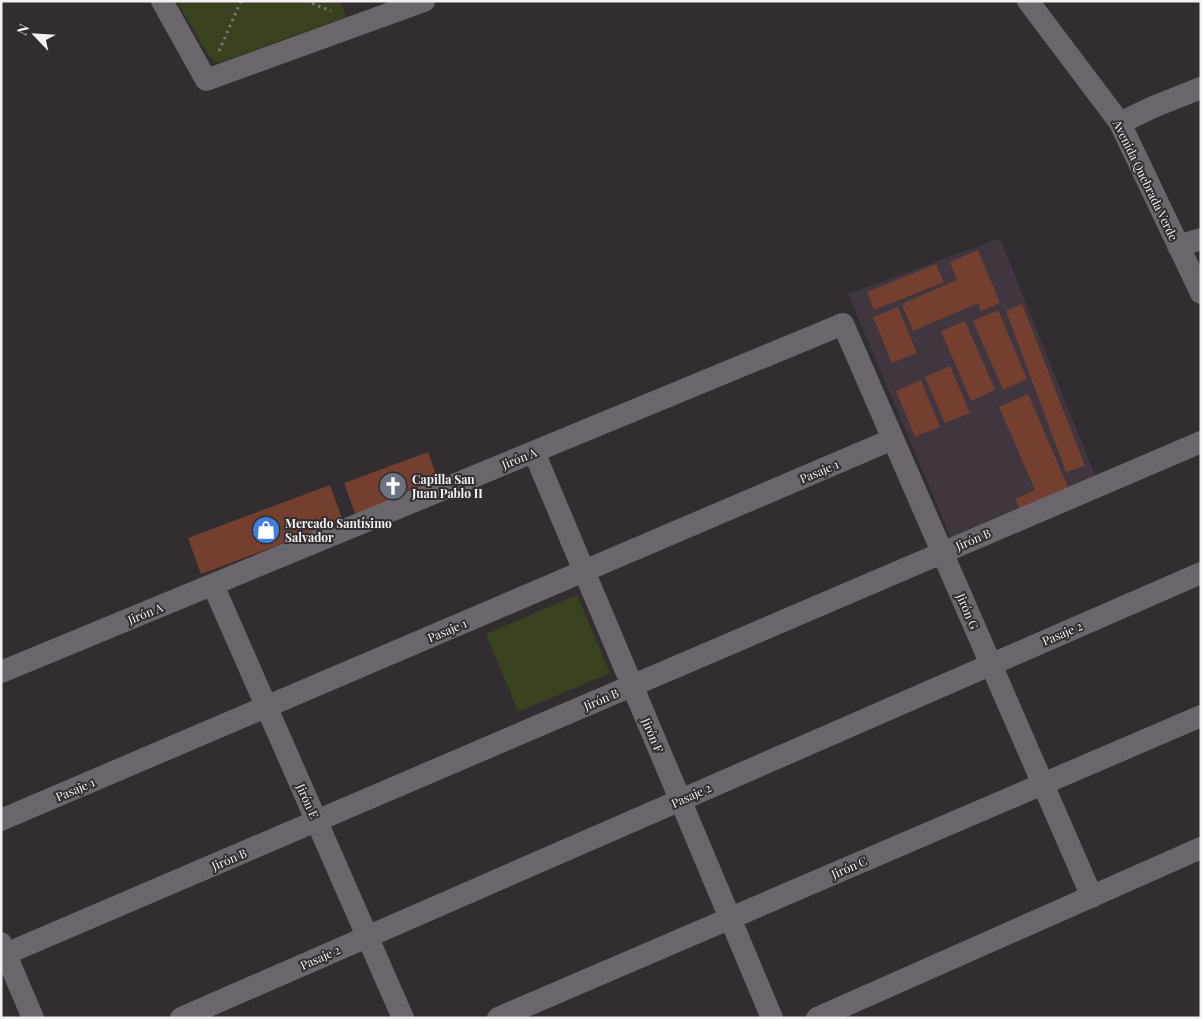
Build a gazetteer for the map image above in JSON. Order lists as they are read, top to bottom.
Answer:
{
  "streets": {
    "street": [
      "Avenida Quebrada Verde",
      "Jirón A",
      "Pasaje 1",
      "Jirón B",
      "Jirón G",
      "Pasaje 2",
      "Jirón F",
      "Jirón E",
      "Jirón C"
    ]
  },
  "crossings": [
    ["Jirón A", "Jirón G"],
    ["Jirón A", "Jirón F"],
    ["Jirón A", "Jirón E"],
    ["Pasaje 1", "Jirón G"],
    ["Pasaje 1", "Jirón F"],
    ["Pasaje 1", "Jirón E"],
    ["Jirón B", "Jirón G"],
    ["Jirón B", "Jirón F"],
    ["Jirón B", "Jirón E"],
    ["Jirón G", "Pasaje 2"],
    ["Jirón G", "Jirón C"],
    ["Pasaje 2", "Jirón F"],
    ["Pasaje 2", "Jirón E"],
    ["Jirón F", "Jirón C"]
  ],
  "places": {
    "church": ["Capilla San Juan Pablo II"],
    "shop": ["Mercado Santísimo Salvador"]
  },
  "north": "top left"
}
